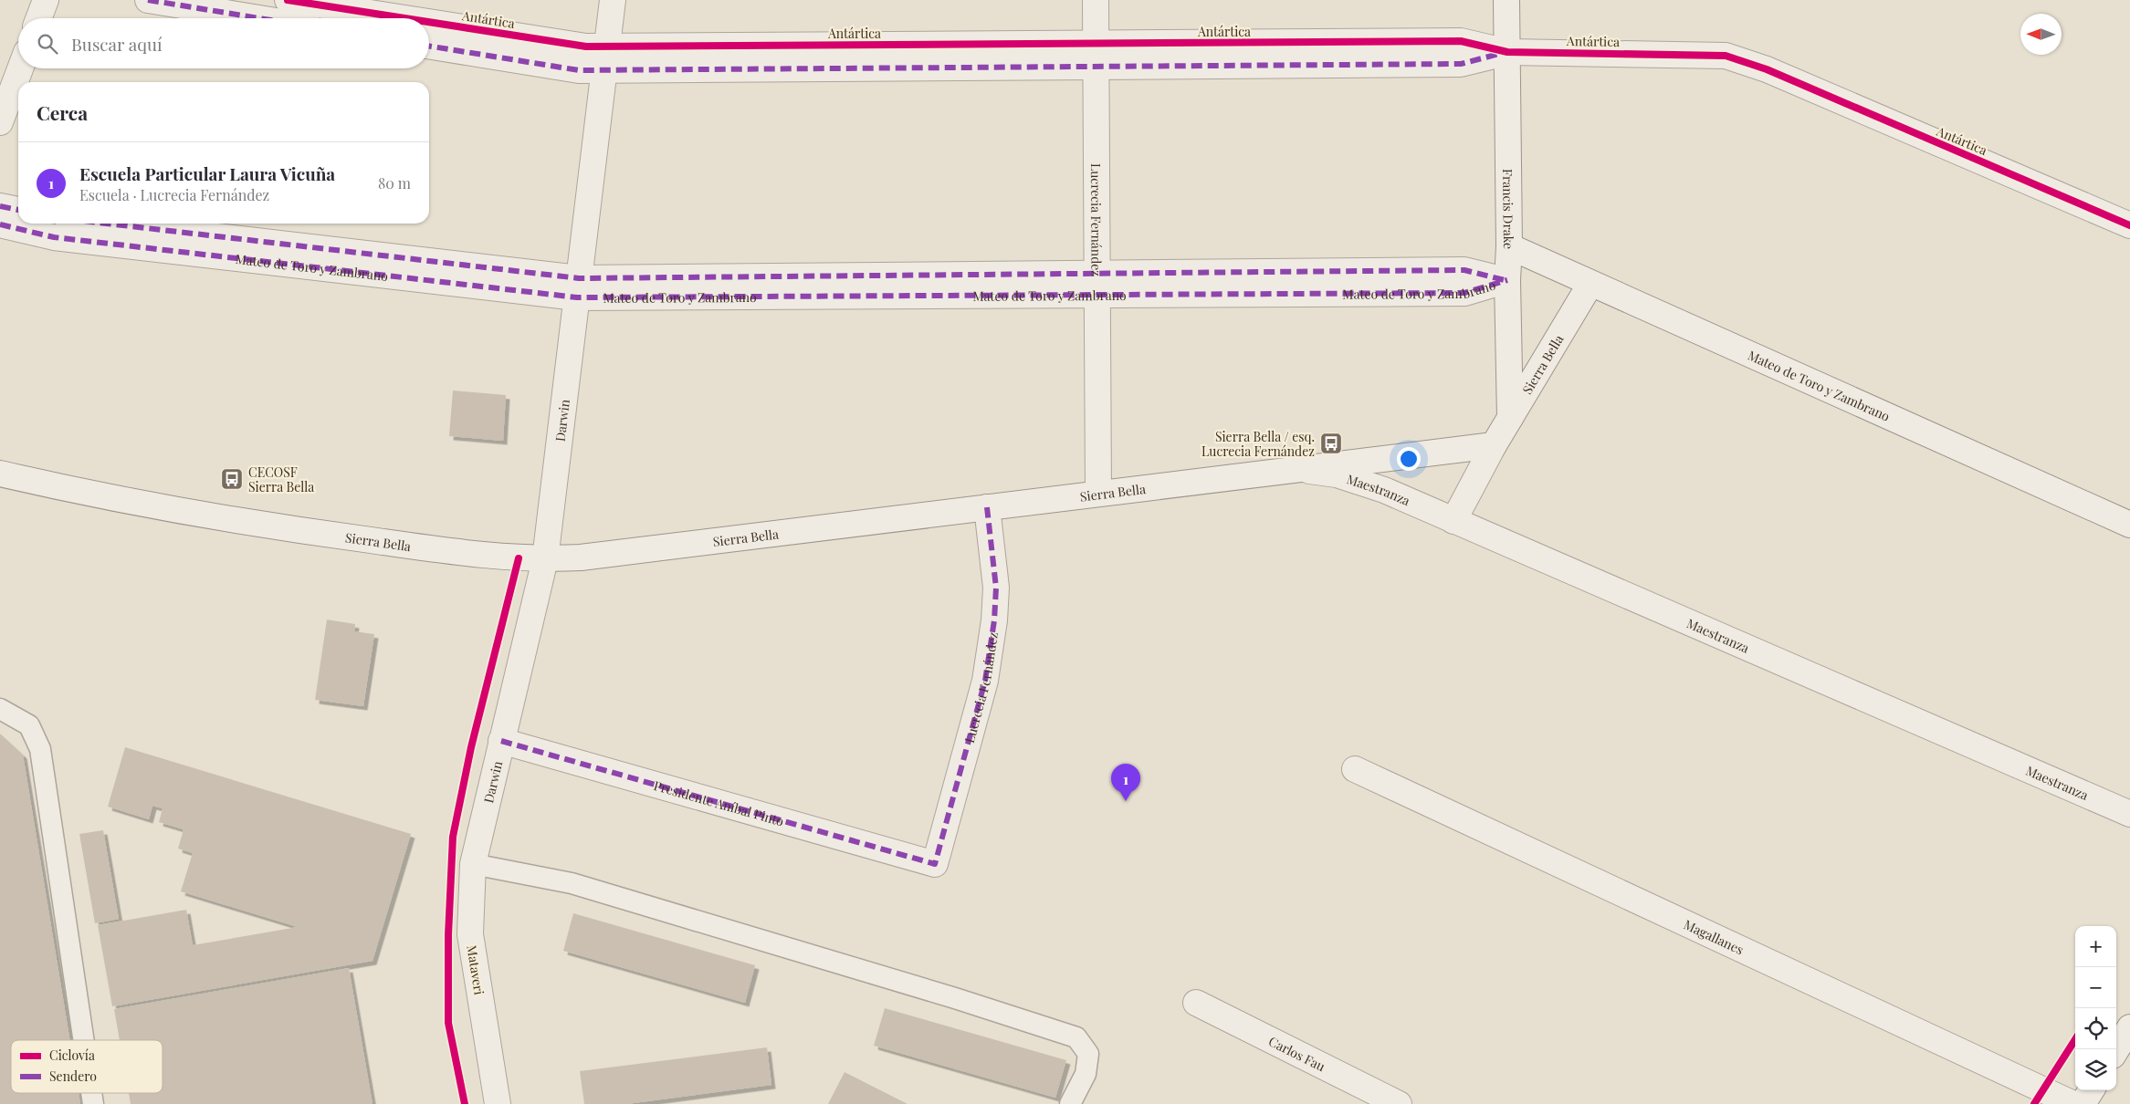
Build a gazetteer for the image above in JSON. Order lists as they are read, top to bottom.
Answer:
{
  "streets": {
    "street": [
      "Antártica",
      "Francis Drake",
      "Lucrecia Fernández",
      "Mateo de Toro y Zambrano",
      "Sierra Bella",
      "Darwin",
      "Maestranza",
      "Presidente Aníbal Pinto",
      "Magallanes",
      "Mataveri",
      "Carlos Fau"
    ]
  },
  "crossings": [
    ["Antártica", "Francis Drake"],
    ["Antártica", "Lucrecia Fernández"],
    ["Antártica", "Darwin"],
    ["Francis Drake", "Mateo de Toro y Zambrano"],
    ["Francis Drake", "Sierra Bella"],
    ["Lucrecia Fernández", "Mateo de Toro y Zambrano"],
    ["Lucrecia Fernández", "Sierra Bella"],
    ["Lucrecia Fernández", "Presidente Aníbal Pinto"],
    ["Mateo de Toro y Zambrano", "Sierra Bella"],
    ["Mateo de Toro y Zambrano", "Darwin"],
    ["Sierra Bella", "Darwin"],
    ["Sierra Bella", "Maestranza"],
    ["Darwin", "Presidente Aníbal Pinto"],
    ["Darwin", "Mataveri"]
  ],
  "places": {
    "bus stop": ["Sierra Bella / esq. Lucrecia Fernández", "CECOSF Sierra Bella"]
  },
  "legend": ["Ciclovía", "Sendero"],
  "north": "left",
  "page": {
    "search": "Buscar aquí",
    "heading": "Cerca",
    "list": [
      {
        "mark": "1",
        "name": "Escuela Particular Laura Vicuña",
        "note": "Escuela · Lucrecia Fernández",
        "value": "80 m"
      }
    ],
    "pins": "1",
    "map_buttons": ["+", "−"]
  }
}
